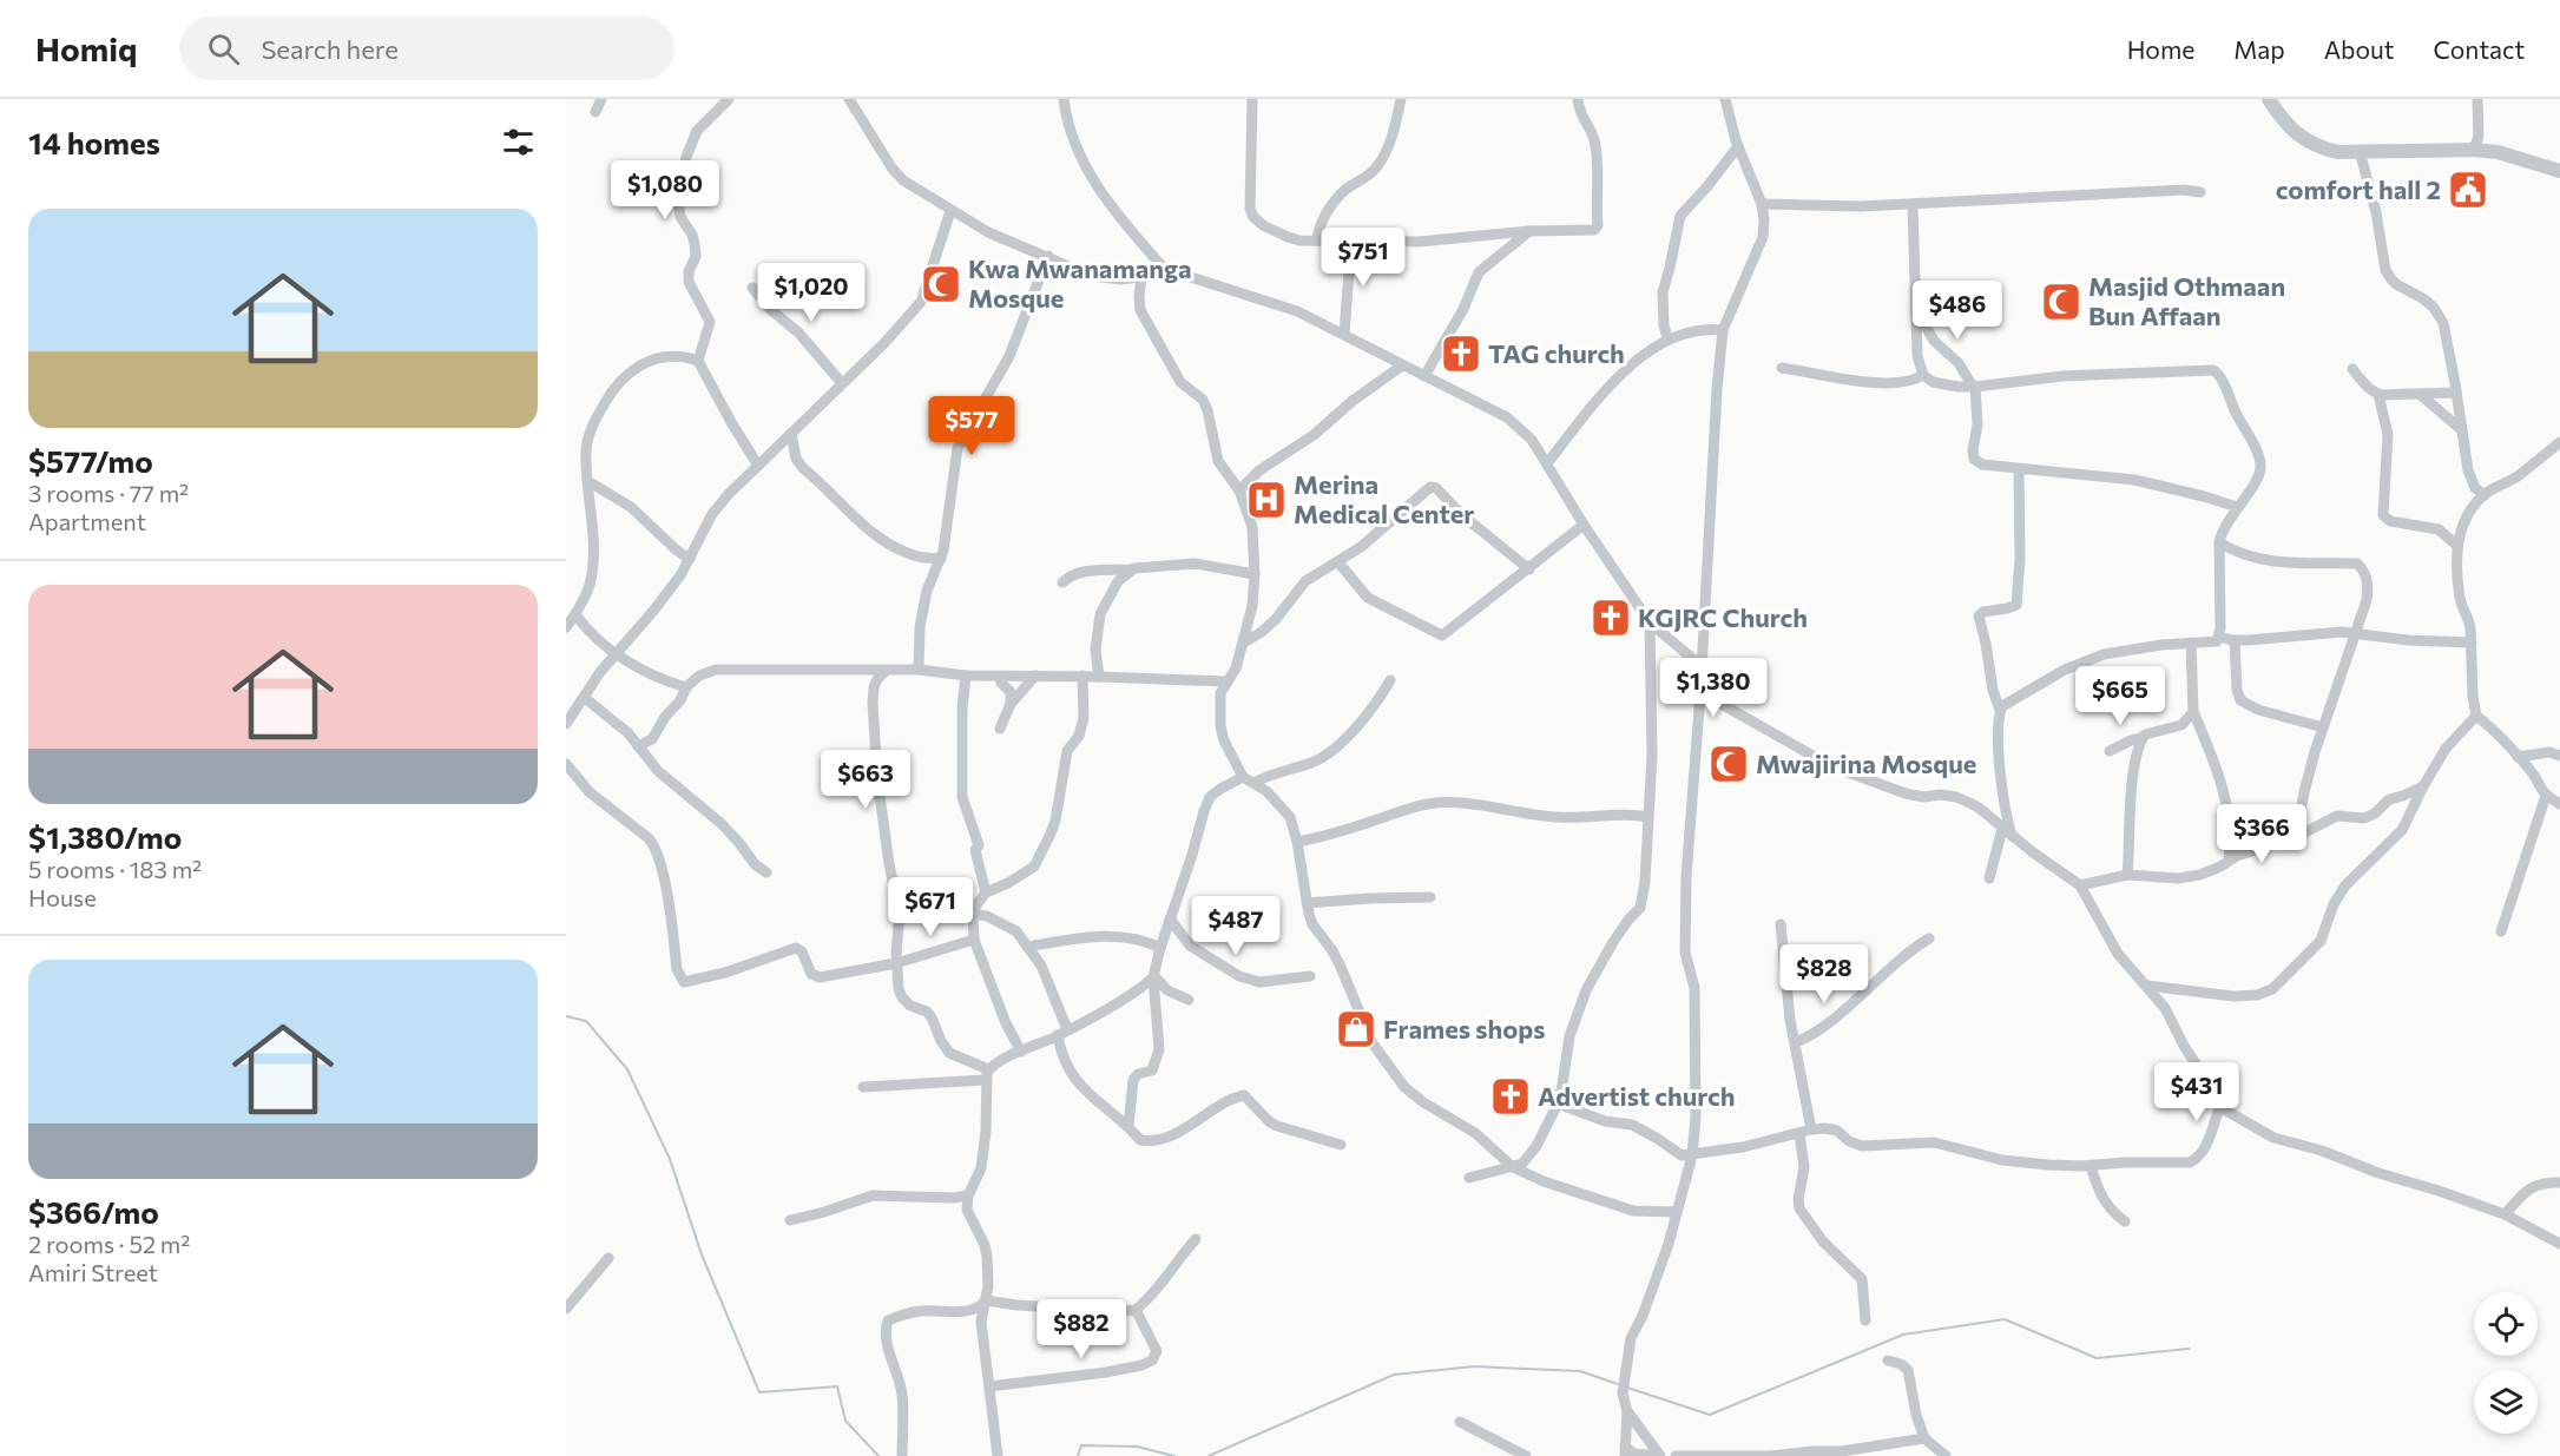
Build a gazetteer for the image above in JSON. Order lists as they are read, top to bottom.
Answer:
{
  "places": {
    "public building": ["comfort hall 2"],
    "mosque": ["Kwa Mwanamanga Mosque", "Masjid Othmaan Bun Affaan", "Mwajirina Mosque"],
    "church": ["TAG church", "KGJRC Church", "Advertist church"],
    "hospital": ["Merina Medical Center"],
    "shop": ["Frames shops"]
  },
  "page": {
    "header": "Homiq",
    "search": "Search here",
    "nav": [
      "Home",
      "Map",
      "About",
      "Contact"
    ],
    "heading": "14 homes",
    "price": [
      "$1,080",
      "$751",
      "$1,020",
      "$486",
      "$577",
      "$1,380",
      "$665",
      "$663",
      "$366",
      "$671",
      "$487",
      "$828",
      "$431",
      "$882"
    ],
    "list": [
      {
        "name": "$577/mo",
        "note": "3 rooms · 77 m² · Apartment"
      },
      {
        "name": "$1,380/mo",
        "note": "5 rooms · 183 m² · House"
      },
      {
        "name": "$366/mo",
        "note": "2 rooms · 52 m² · Amiri Street"
      }
    ]
  }
}
